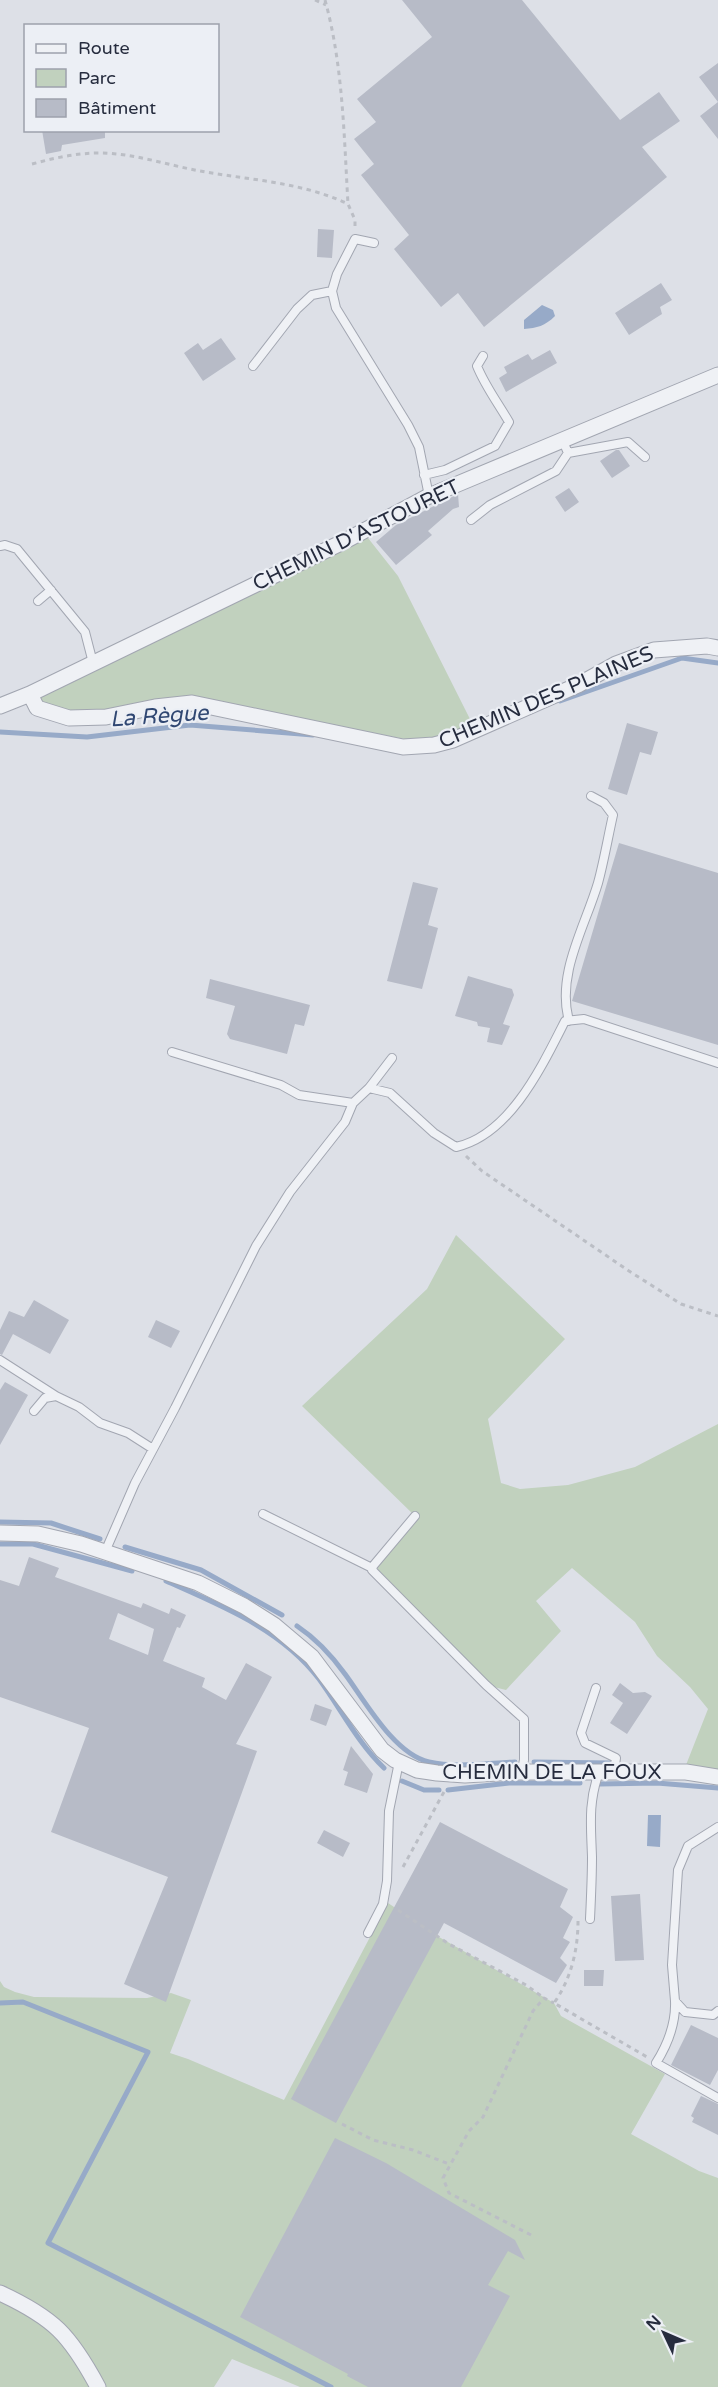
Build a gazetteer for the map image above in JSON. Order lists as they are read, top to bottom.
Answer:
{
  "streets": {
    "street": ["CHEMIN D'ASTOURET", "CHEMIN DES PLAINES", "CHEMIN DE LA FOUX"]
  },
  "crossings": [
    ["CHEMIN D'ASTOURET", "CHEMIN DES PLAINES"]
  ],
  "water": ["La Règue"],
  "legend": ["Route", "Parc", "Bâtiment"],
  "north": "top left"
}
